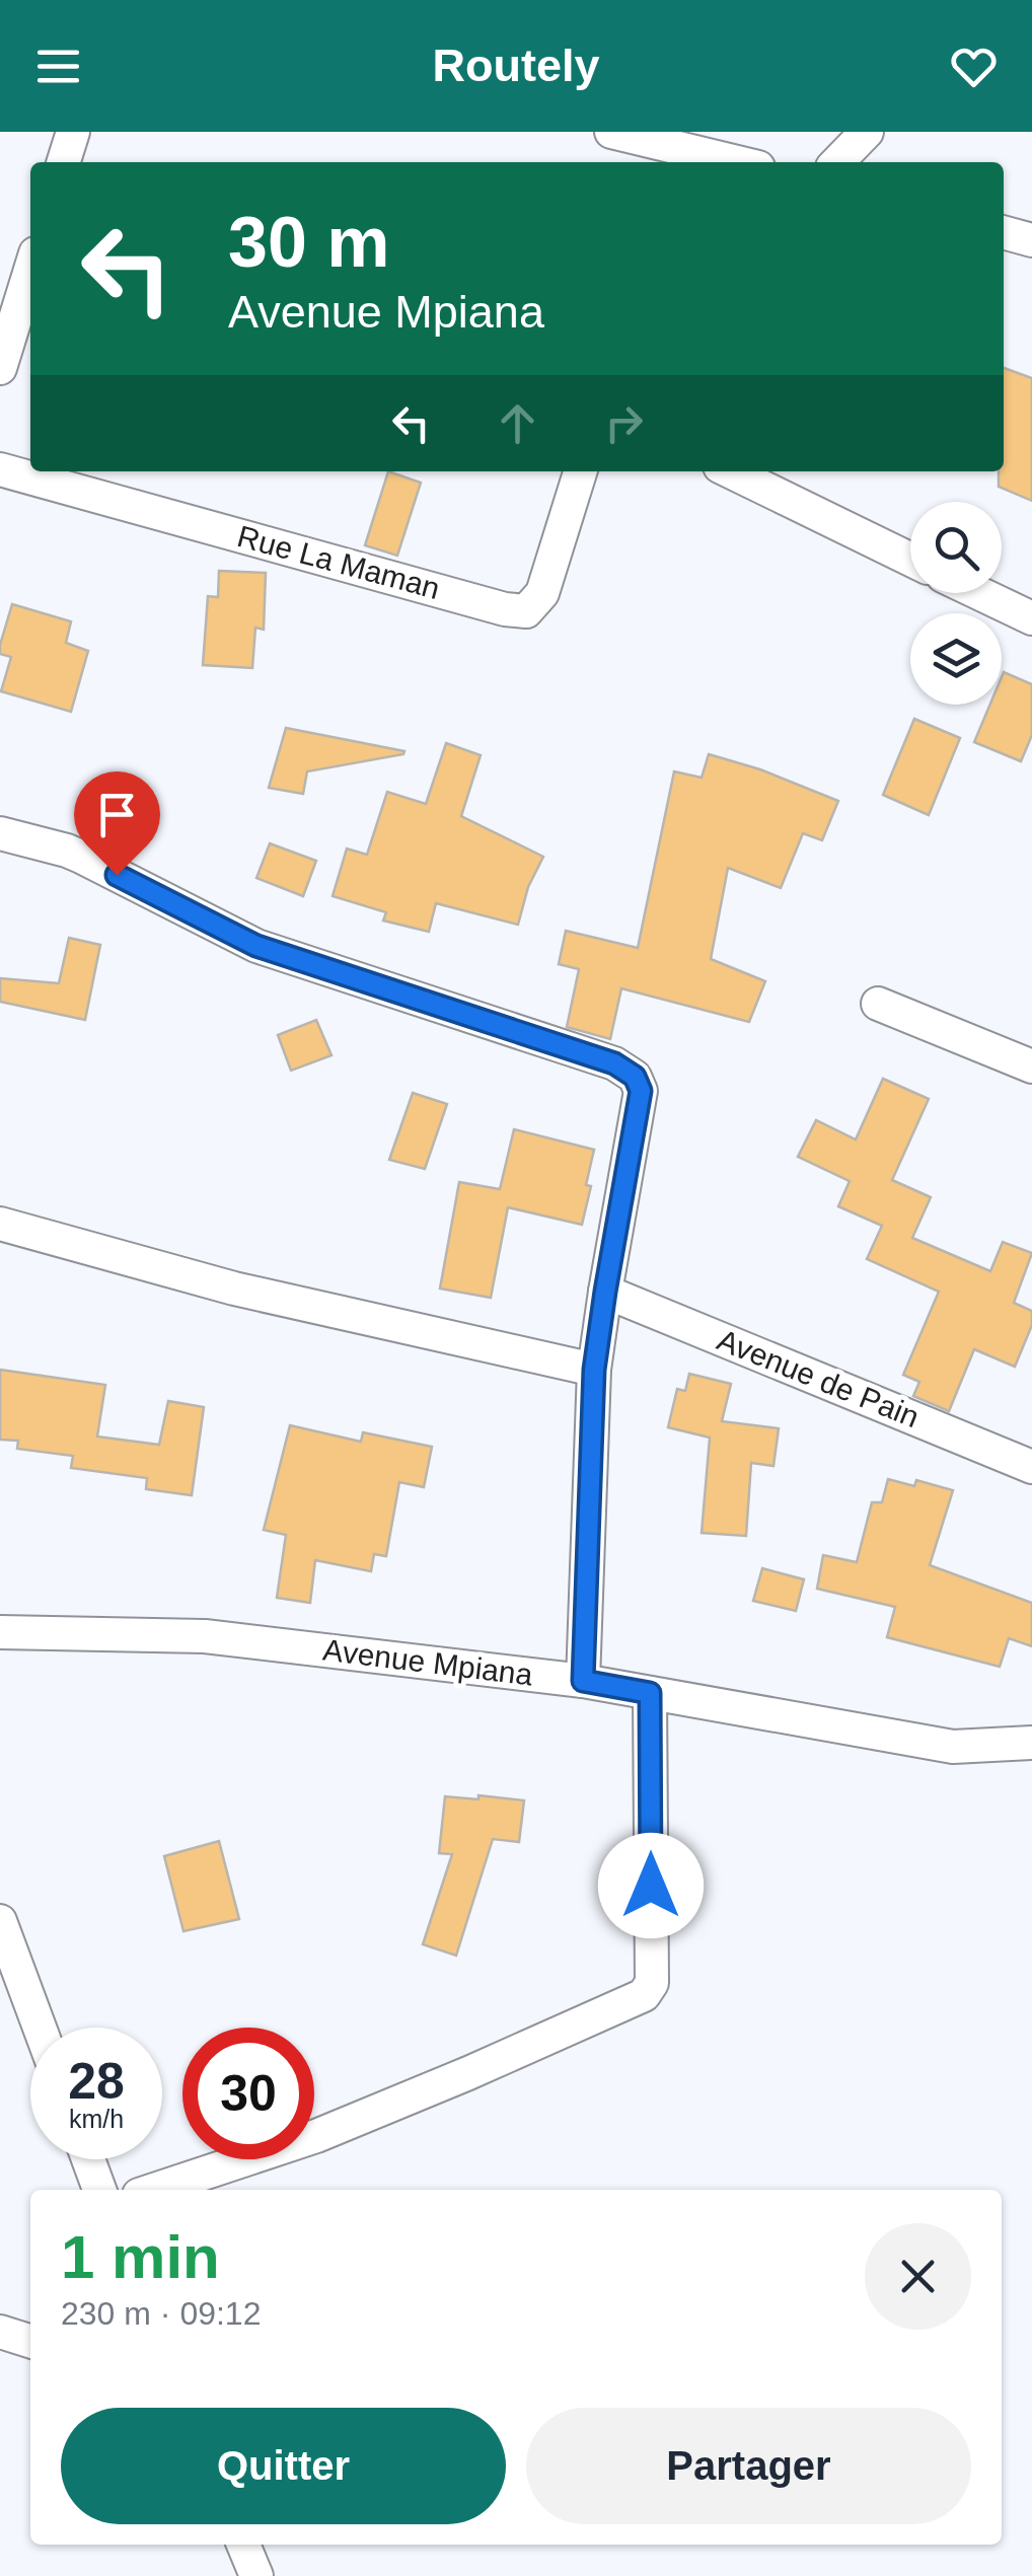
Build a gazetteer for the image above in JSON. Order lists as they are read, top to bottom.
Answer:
{
  "streets": {
    "street": ["Rue La Maman", "Avenue de Pain", "Avenue Mpiana"]
  },
  "page": {
    "header": "Routely",
    "turn": ["30 m", "Avenue Mpiana"],
    "speed": "28 km/h",
    "limit": "30",
    "heading": ["1 min", "230 m · 09:12"],
    "buttons": ["Quitter", "Partager"]
  }
}
